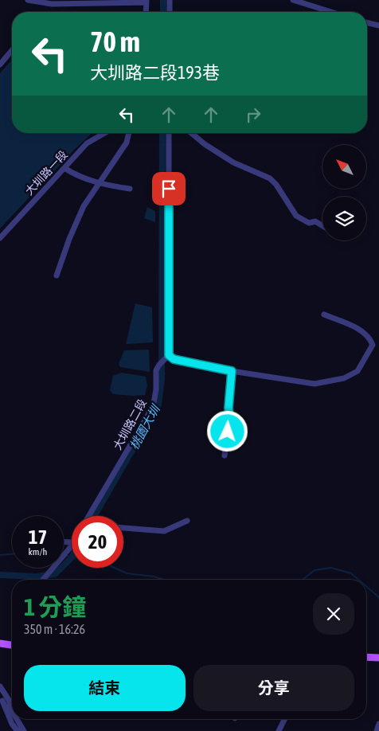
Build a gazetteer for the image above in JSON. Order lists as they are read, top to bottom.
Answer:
{
  "streets": {
    "street": ["大圳路一段", "大圳路二段"]
  },
  "water": ["桃園大圳"],
  "north": "top left",
  "page": {
    "turn": ["70 m", "大圳路二段193巷"],
    "speed": "17 km/h",
    "limit": "20",
    "heading": ["1 分鐘", "350 m · 16:26"],
    "buttons": ["結束", "分享"]
  }
}
